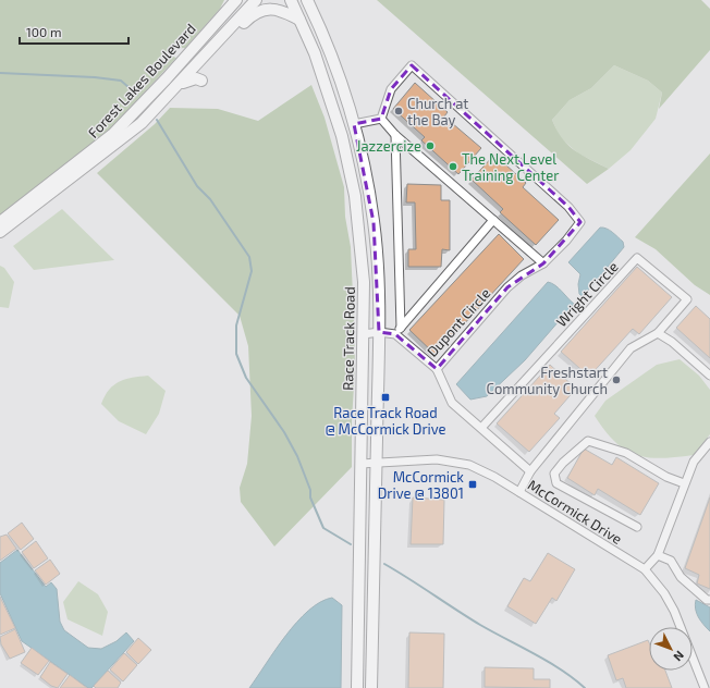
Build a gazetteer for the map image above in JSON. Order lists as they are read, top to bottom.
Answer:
{
  "streets": {
    "main road": ["Forest Lakes Boulevard", "Race Track Road"],
    "street": ["Wright Circle", "Dupont Circle", "McCormick Drive"]
  },
  "crossings": [
    ["Wright Circle", "McCormick Drive"],
    ["Race Track Road", "McCormick Drive"]
  ],
  "places": {
    "other": [
      "Church at the Bay",
      "Jazzercize",
      "The Next Level Training Center",
      "Freshstart Community Church"
    ],
    "transit": ["Race Track Road @ McCormick Drive", "McCormick Drive @ 13801"]
  },
  "scale_bar": "100 m",
  "north": "bottom right"
}
